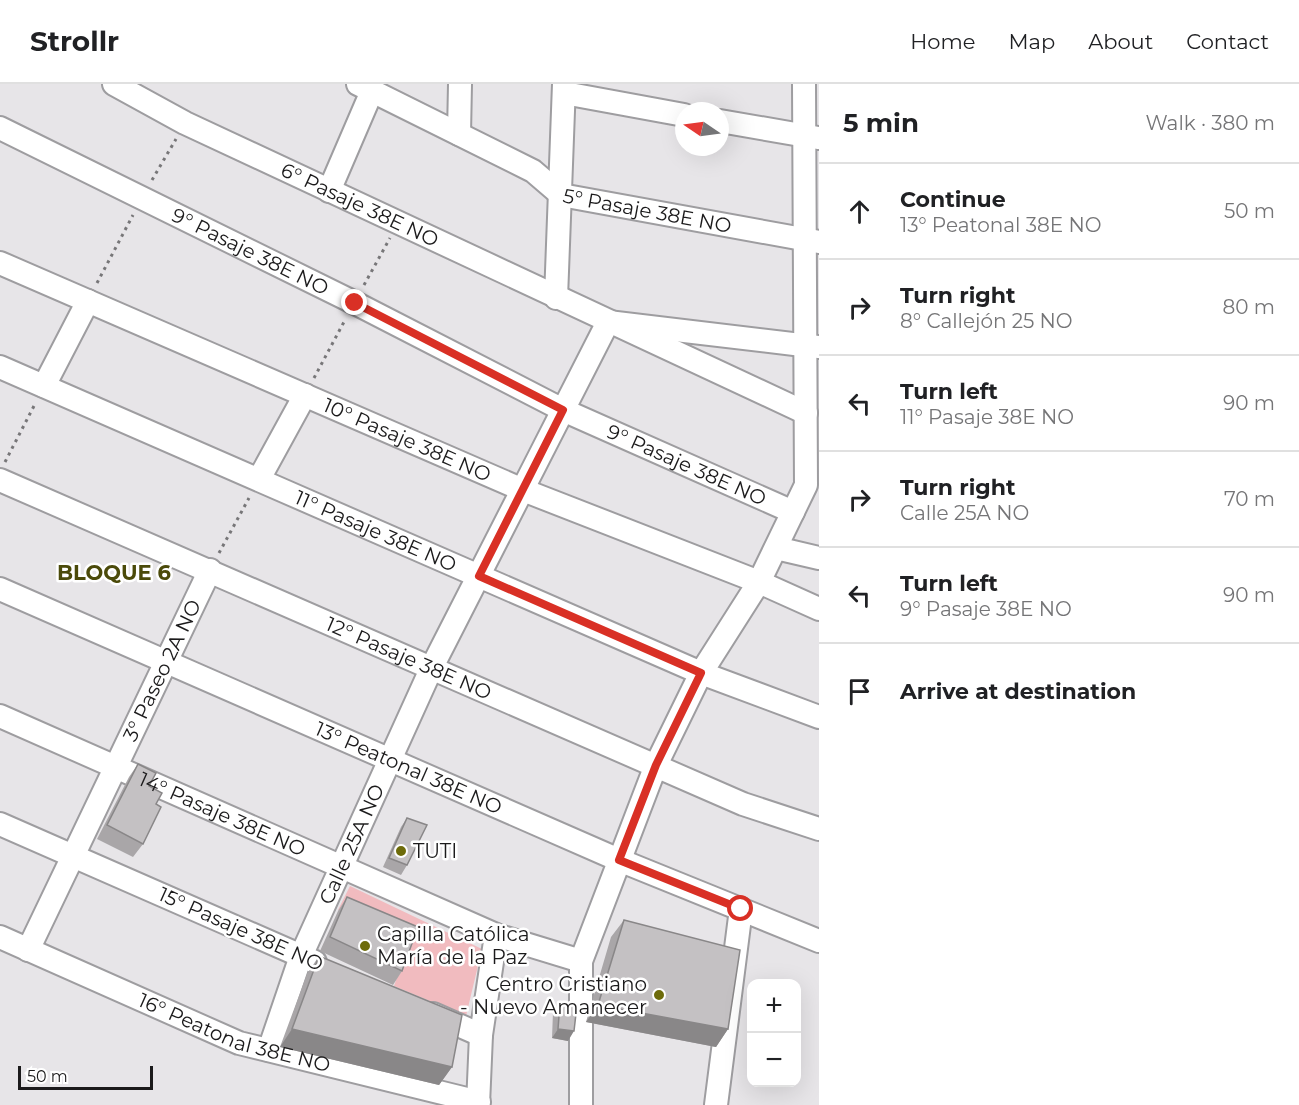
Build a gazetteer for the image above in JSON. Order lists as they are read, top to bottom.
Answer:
{
  "streets": {
    "street": [
      "6° Pasaje 38E NO",
      "5° Pasaje 38E NO",
      "9° Pasaje 38E NO",
      "10° Pasaje 38E NO",
      "11° Pasaje 38E NO",
      "12° Pasaje 38E NO",
      "3° Paseo 2A NO",
      "13° Peatonal 38E NO",
      "14° Pasaje 38E NO",
      "Calle 25A NO",
      "15° Pasaje 38E NO",
      "16° Peatonal 38E NO"
    ]
  },
  "crossings": [
    ["6° Pasaje 38E NO", "Calle 25A NO"],
    ["9° Pasaje 38E NO", "Calle 25A NO"],
    ["10° Pasaje 38E NO", "Calle 25A NO"],
    ["11° Pasaje 38E NO", "Calle 25A NO"],
    ["12° Pasaje 38E NO", "3° Paseo 2A NO"],
    ["12° Pasaje 38E NO", "Calle 25A NO"],
    ["3° Paseo 2A NO", "13° Peatonal 38E NO"],
    ["3° Paseo 2A NO", "14° Pasaje 38E NO"],
    ["3° Paseo 2A NO", "15° Pasaje 38E NO"],
    ["3° Paseo 2A NO", "16° Peatonal 38E NO"],
    ["13° Peatonal 38E NO", "Calle 25A NO"],
    ["14° Pasaje 38E NO", "Calle 25A NO"],
    ["Calle 25A NO", "15° Pasaje 38E NO"],
    ["Calle 25A NO", "16° Peatonal 38E NO"]
  ],
  "districts": ["BLOQUE 6"],
  "places": ["TUTI", "Capilla Católica María de la Paz", "Centro Cristiano - Nuevo Amanecer"],
  "scale_bar": "50 m",
  "north": "left",
  "page": {
    "header": "Strollr",
    "nav": [
      "Home",
      "Map",
      "About",
      "Contact"
    ],
    "heading": ["5 min", "Walk · 380 m"],
    "list": [
      ["Continue", "13° Peatonal 38E NO", "50 m"],
      ["Turn right", "8° Callejón 25 NO", "80 m"],
      ["Turn left", "11° Pasaje 38E NO", "90 m"],
      ["Turn right", "Calle 25A NO", "70 m"],
      ["Turn left", "9° Pasaje 38E NO", "90 m"],
      "Arrive at destination"
    ],
    "map_buttons": ["+", "−"],
    "scale": "50 m"
  }
}
